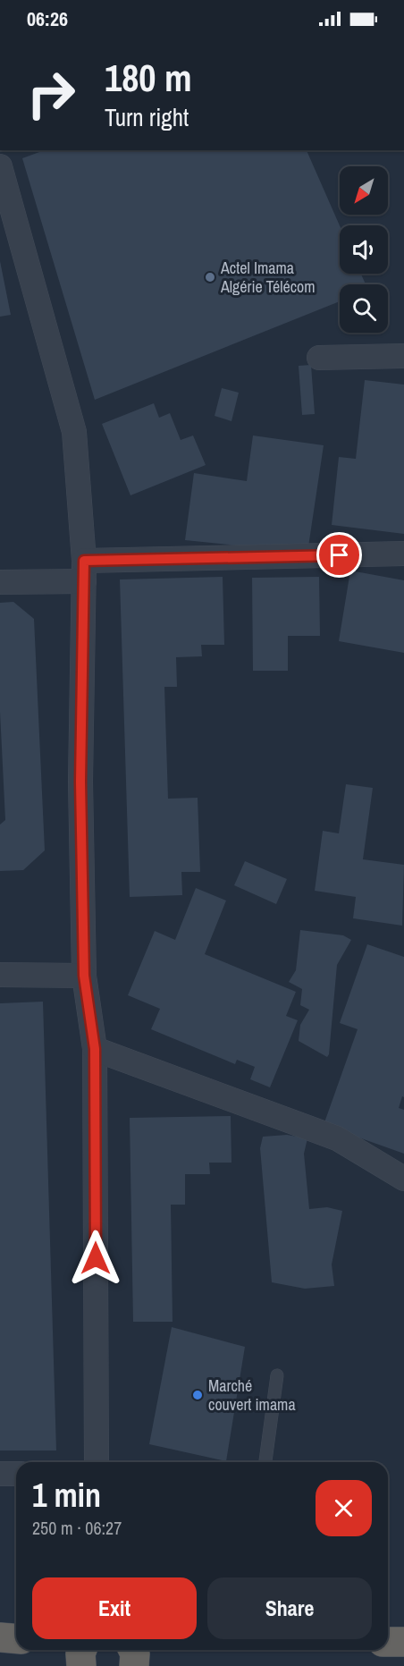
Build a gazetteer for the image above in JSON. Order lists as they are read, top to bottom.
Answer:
{
  "places": ["Actel Imama Algérie Télécom", "Marché couvert imama"],
  "north": "bottom left",
  "page": {
    "status": "06:26",
    "turn": ["180 m", "Turn right"],
    "heading": ["1 min", "250 m · 06:27"],
    "buttons": ["Exit", "Share"]
  }
}
